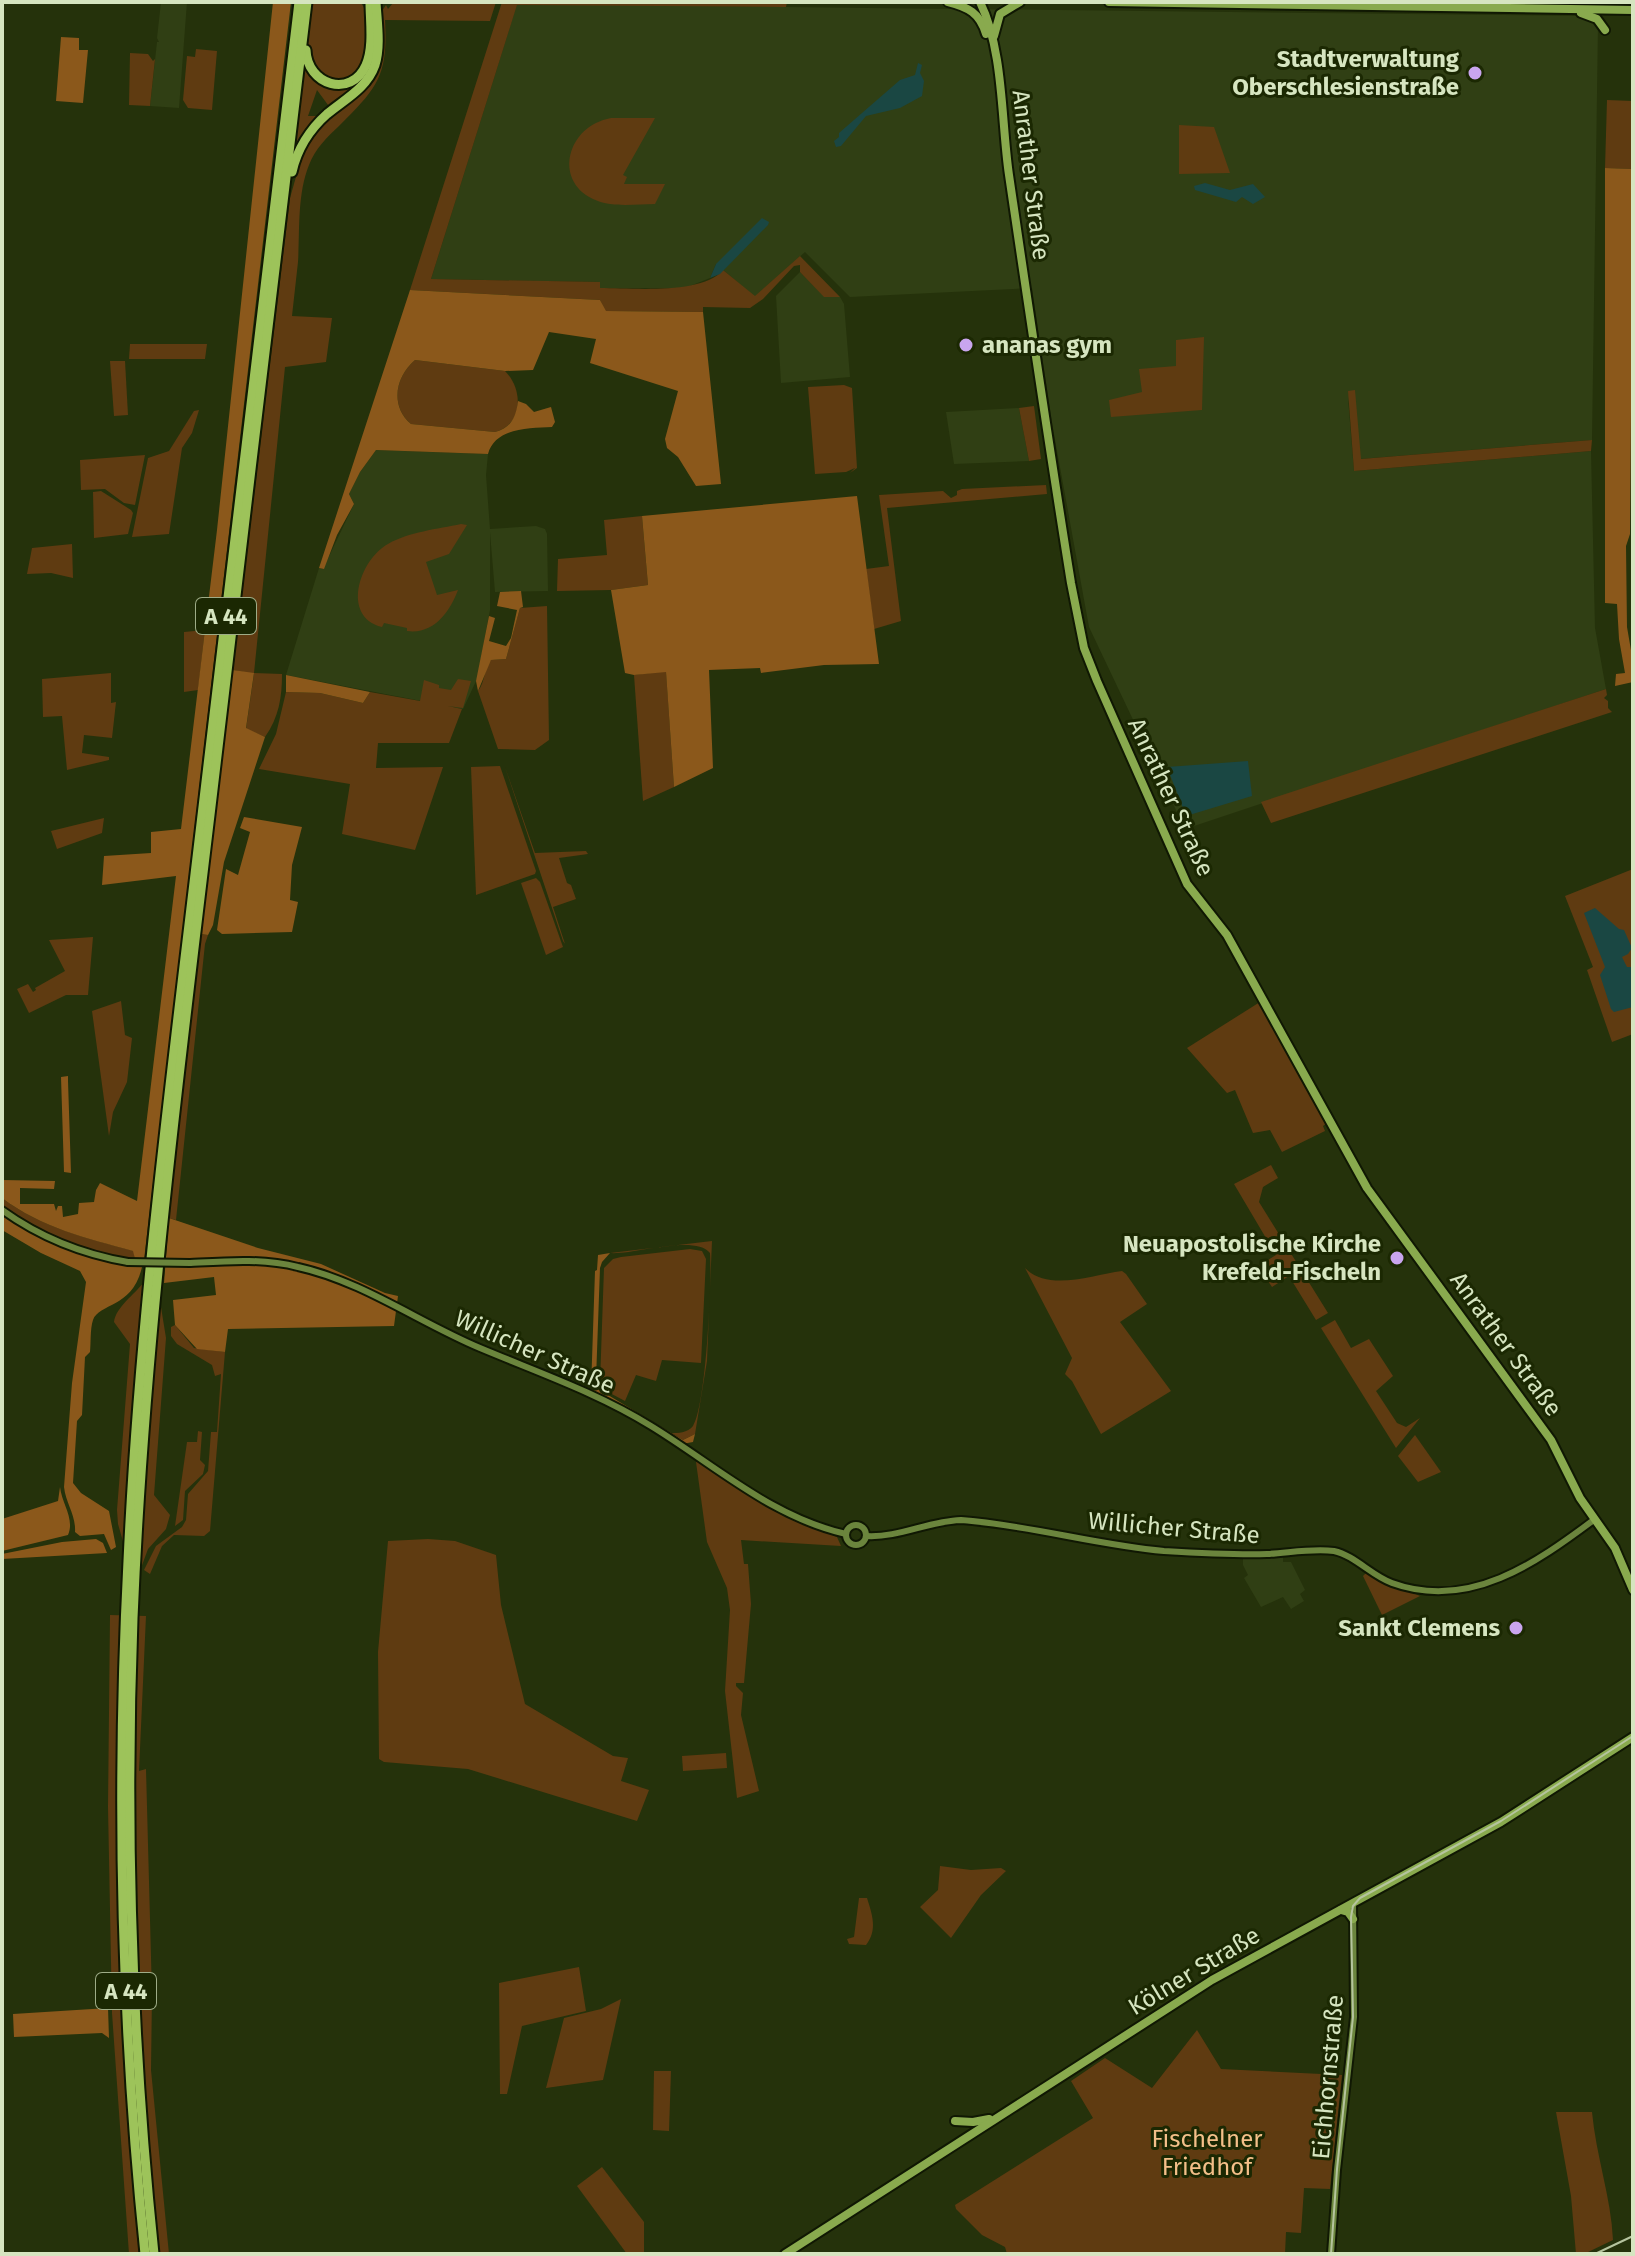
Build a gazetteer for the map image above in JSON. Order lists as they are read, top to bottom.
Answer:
{
  "streets": {
    "highway": ["A 44"],
    "main road": ["Anrather Straße", "Kölner Straße"],
    "street": ["Willicher Straße", "Eichhornstraße"]
  },
  "crossings": [
    ["Anrather Straße", "Willicher Straße"],
    ["Kölner Straße", "Eichhornstraße"]
  ],
  "parks": ["Fischelner Friedhof"],
  "places": [
    "Stadtverwaltung Oberschlesienstraße",
    "ananas gym",
    "Neuapostolische Kirche Krefeld-Fischeln",
    "Sankt Clemens"
  ]
}
